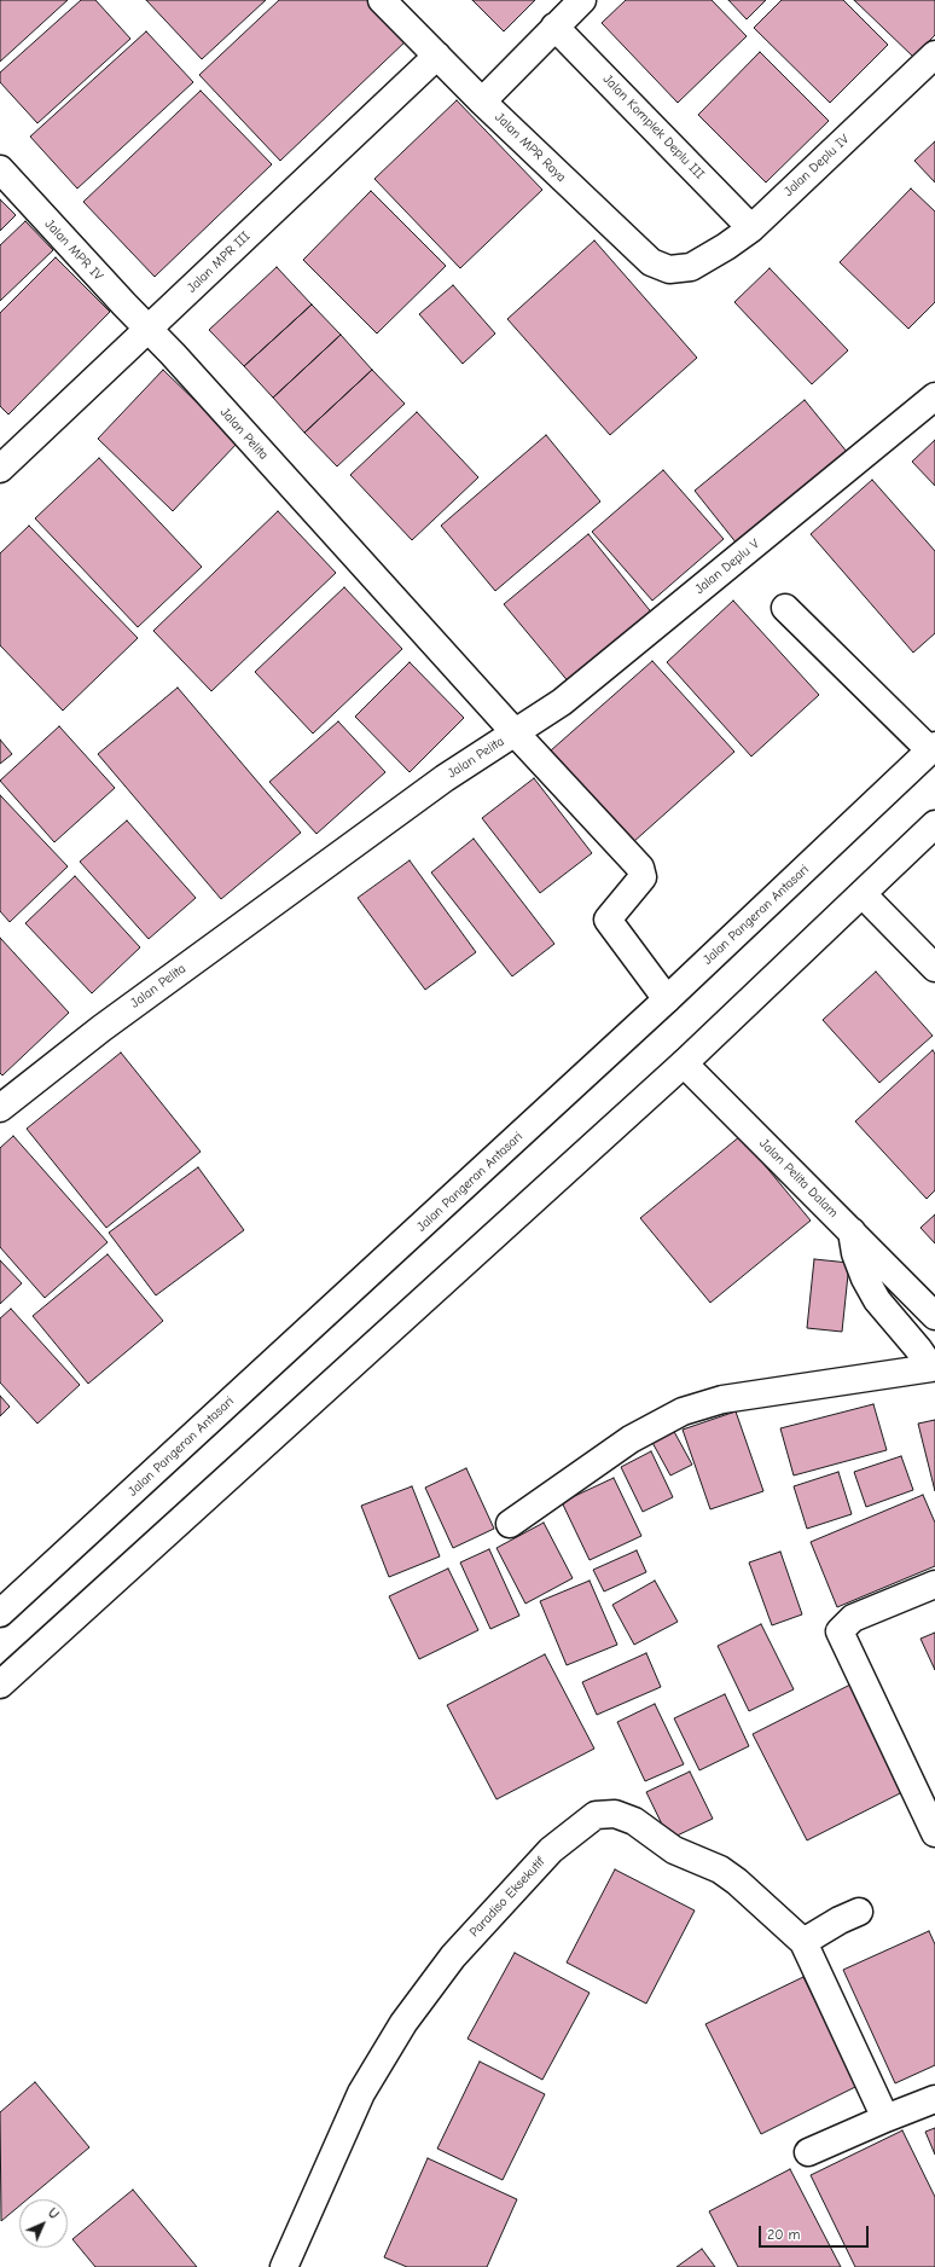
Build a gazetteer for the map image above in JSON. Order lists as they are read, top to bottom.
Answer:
{
  "streets": {
    "street": [
      "Jalan Komplek Deplu III",
      "Jalan MPR Raya",
      "Jalan Deplu IV",
      "Jalan MPR IV",
      "Jalan MPR III",
      "Jalan Pelita",
      "Jalan Deplu V",
      "Jalan Pangeran Antasari",
      "Jalan Pelita Dalam",
      "Paradiso Eksekutif"
    ]
  },
  "crossings": [
    ["Jalan Komplek Deplu III", "Jalan Deplu IV"],
    ["Jalan MPR Raya", "Jalan Deplu IV"],
    ["Jalan MPR Raya", "Jalan MPR III"],
    ["Jalan MPR IV", "Jalan MPR III"],
    ["Jalan MPR IV", "Jalan Pelita"],
    ["Jalan MPR III", "Jalan Pelita"],
    ["Jalan Pelita", "Jalan Deplu V"]
  ],
  "scale_bar": "20 m",
  "north": "top right"
}
